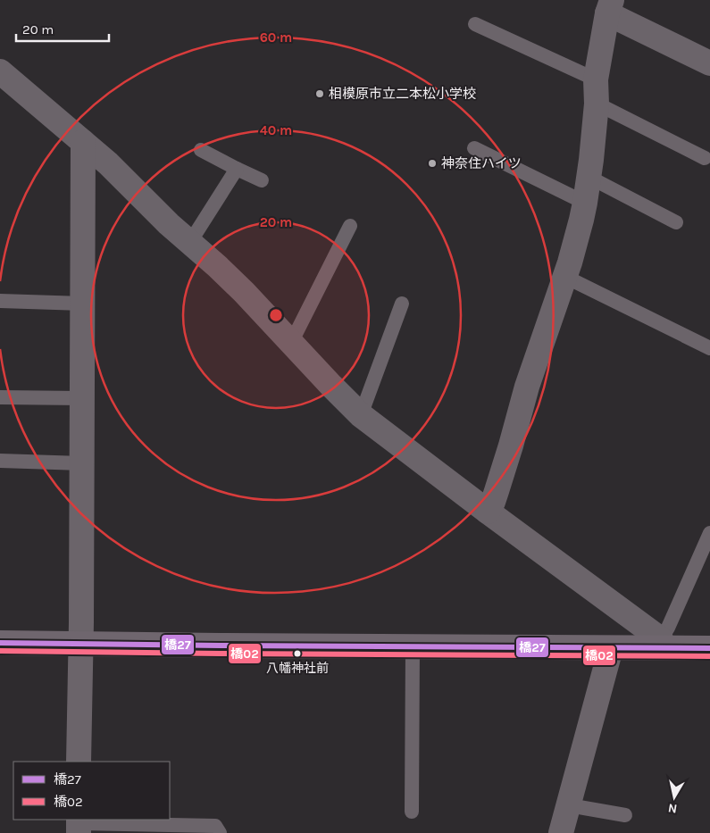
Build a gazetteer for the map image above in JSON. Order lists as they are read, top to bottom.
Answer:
{
  "places": ["相模原市立二本松小学校", "神奈住ハイツ", "八幡神社前"],
  "lines": ["transit line 橋27", "transit line 橋02"],
  "legend": ["橋27", "橋02"],
  "scale_bar": "20 m",
  "north": "bottom",
  "rings": ["60 m", "40 m", "20 m"]
}
